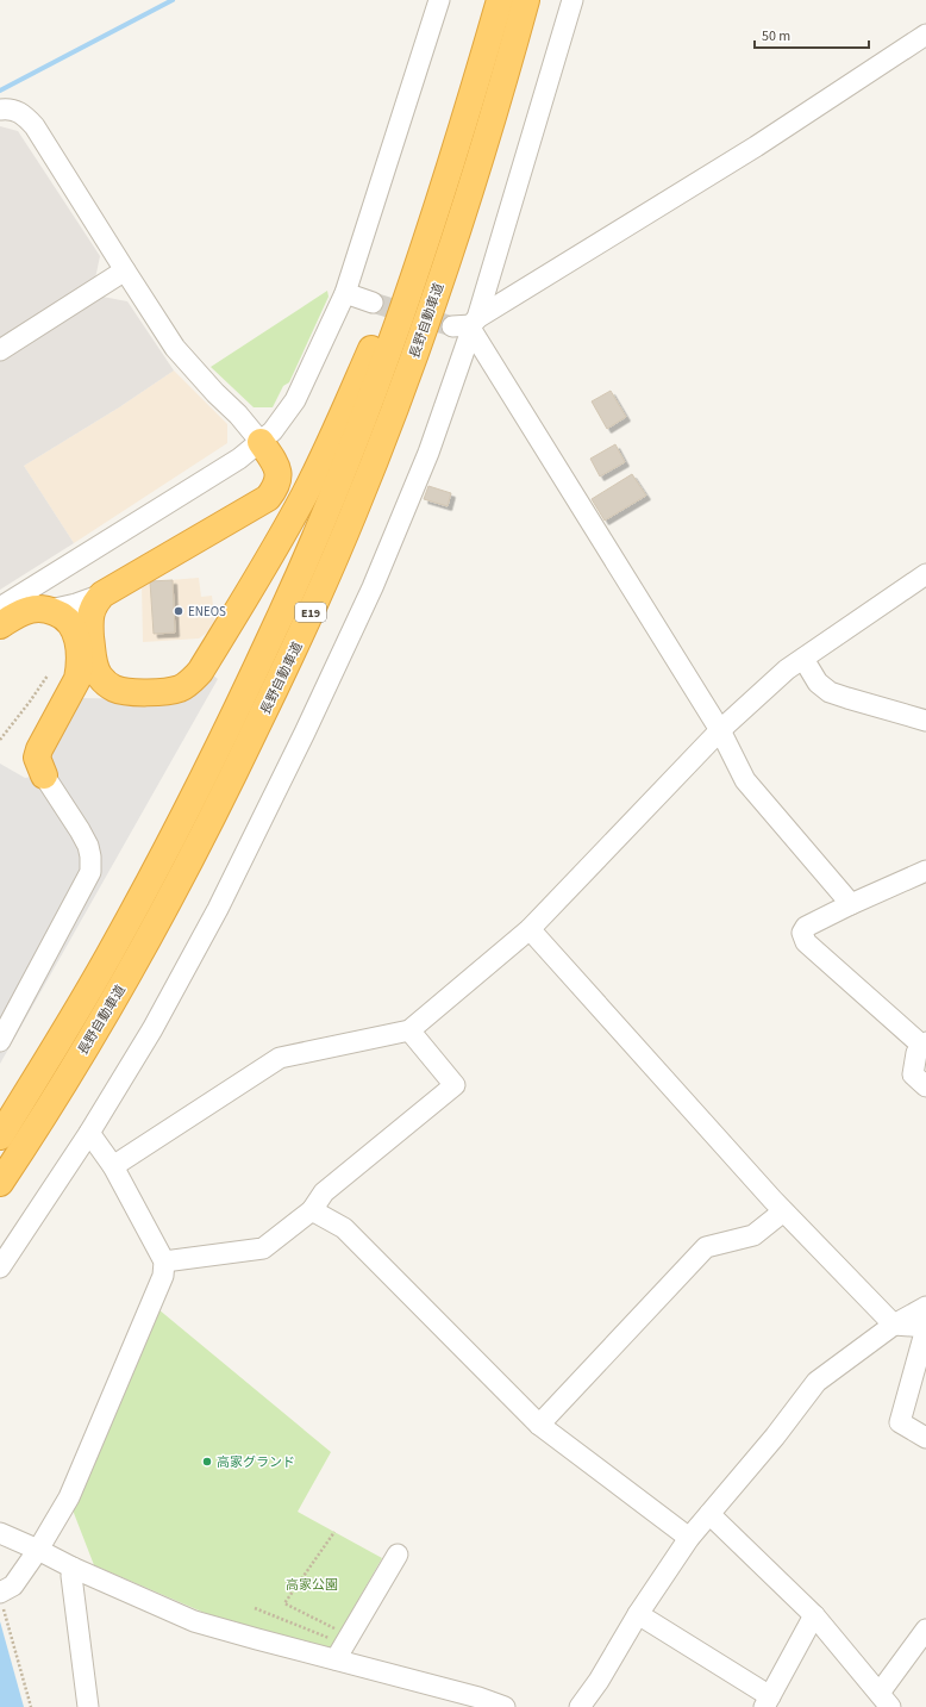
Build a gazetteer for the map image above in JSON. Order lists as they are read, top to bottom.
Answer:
{
  "streets": {
    "highway": ["長野自動車道", "E19"]
  },
  "parks": ["高家公園"],
  "places": ["ENEOS", "高家グランド"],
  "scale_bar": "50 m"
}
